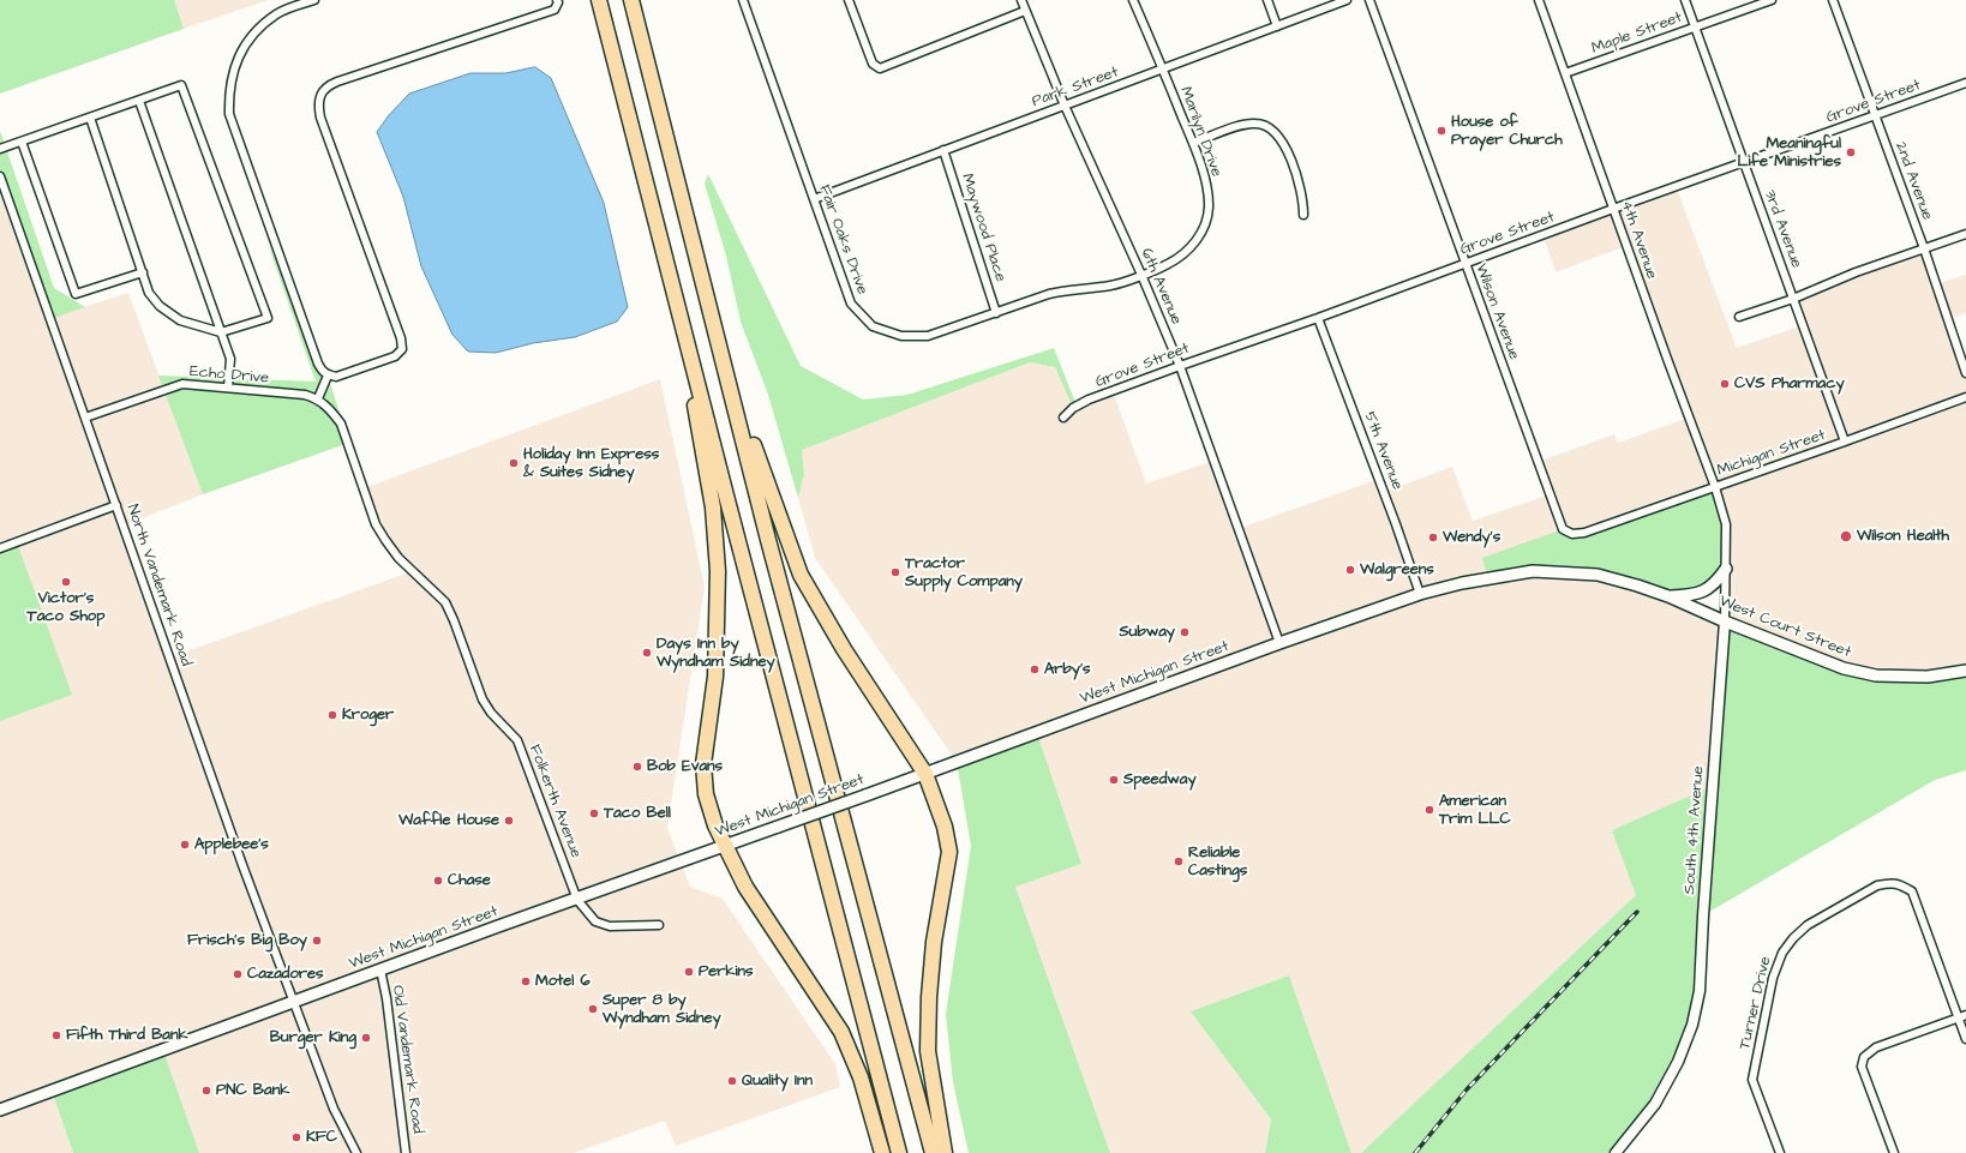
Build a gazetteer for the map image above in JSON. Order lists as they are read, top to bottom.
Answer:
{
  "streets": {
    "main road": ["West Court Street", "West Michigan Street"],
    "street": [
      "Maple Street",
      "Park Street",
      "Grove Street",
      "Marilyn Drive",
      "2nd Avenue",
      "Maywood Place",
      "3rd Avenue",
      "Fair Oaks Drive",
      "4th Avenue",
      "6th Avenue",
      "Wilson Avenue",
      "Echo Drive",
      "5th Avenue",
      "Michigan Street",
      "North Vandemark Road",
      "Folkerth Avenue",
      "South 4th Avenue",
      "Turner Drive",
      "Old Vandemark Road"
    ]
  },
  "crossings": [
    ["Maple Street", "3rd Avenue"],
    ["Maple Street", "4th Avenue"],
    ["Park Street", "Marilyn Drive"],
    ["Park Street", "Maywood Place"],
    ["Park Street", "Fair Oaks Drive"],
    ["Park Street", "6th Avenue"],
    ["Grove Street", "2nd Avenue"],
    ["Grove Street", "3rd Avenue"],
    ["Grove Street", "4th Avenue"],
    ["Grove Street", "6th Avenue"],
    ["Grove Street", "Wilson Avenue"],
    ["Grove Street", "5th Avenue"],
    ["Marilyn Drive", "Fair Oaks Drive"],
    ["Marilyn Drive", "6th Avenue"],
    ["Maywood Place", "Fair Oaks Drive"],
    ["3rd Avenue", "Michigan Street"],
    ["Fair Oaks Drive", "6th Avenue"],
    ["4th Avenue", "Michigan Street"],
    ["4th Avenue", "South 4th Avenue"],
    ["6th Avenue", "West Michigan Street"],
    ["Wilson Avenue", "Michigan Street"],
    ["Echo Drive", "North Vandemark Road"],
    ["Echo Drive", "Folkerth Avenue"],
    ["5th Avenue", "West Michigan Street"],
    ["Michigan Street", "South 4th Avenue"],
    ["North Vandemark Road", "West Michigan Street"],
    ["West Court Street", "West Michigan Street"],
    ["West Court Street", "South 4th Avenue"],
    ["West Michigan Street", "Folkerth Avenue"],
    ["West Michigan Street", "Old Vandemark Road"]
  ],
  "places": [
    "House of Prayer Church",
    "Meaningful Life Ministries",
    "CVS Pharmacy",
    "Holiday Inn Express & Suites Sidney",
    "Wilson Health",
    "Wendy's",
    "Walgreens",
    "Tractor Supply Company",
    "Victor's Taco Shop",
    "Subway",
    "Days Inn by Wyndham Sidney",
    "Arby's",
    "Kroger",
    "Bob Evans",
    "Speedway",
    "American Trim LLC",
    "Taco Bell",
    "Waffle House",
    "Applebee's",
    "Reliable Castings",
    "Chase",
    "Frisch's Big Boy",
    "Perkins",
    "Cazadores",
    "Motel 6",
    "Super 8 by Wyndham Sidney",
    "Fifth Third Bank",
    "Burger King",
    "Quality Inn",
    "PNC Bank",
    "KFC"
  ]
}
